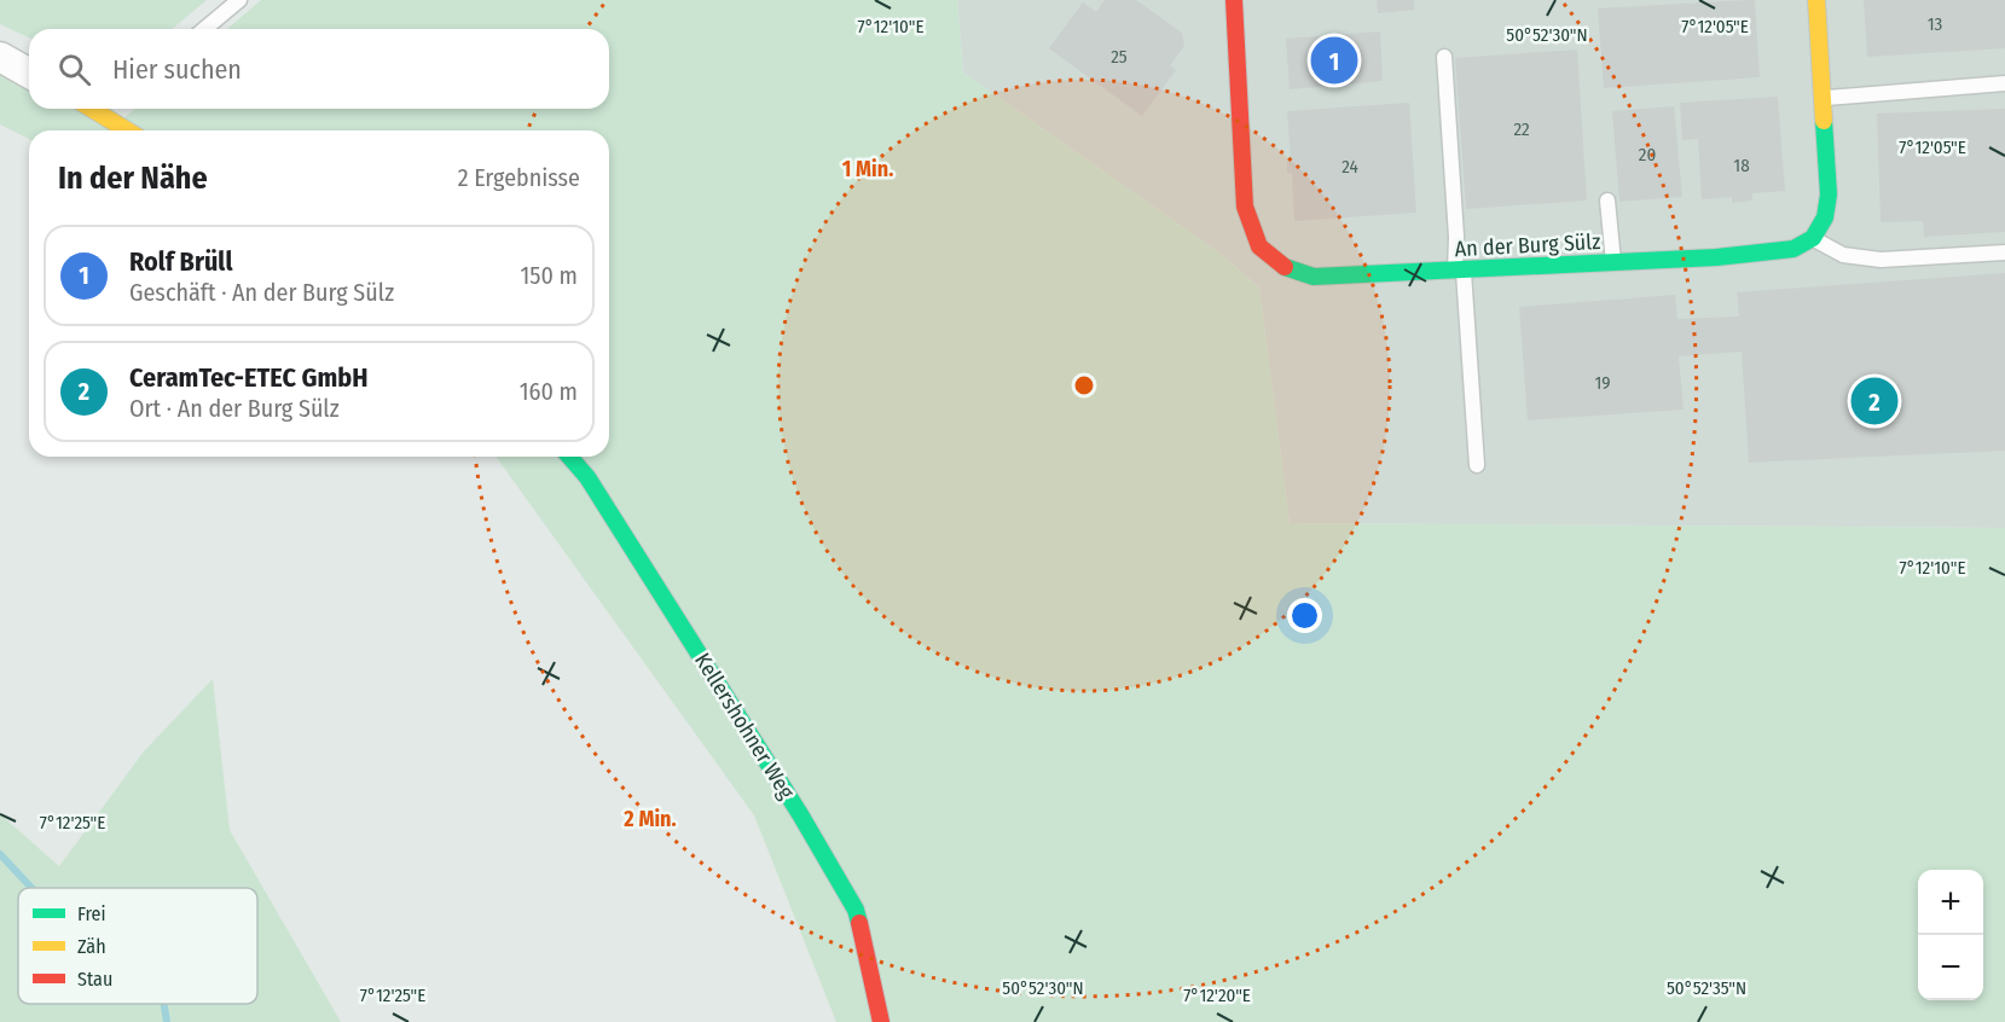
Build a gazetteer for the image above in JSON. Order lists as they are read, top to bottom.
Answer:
{
  "streets": {
    "street": ["An der Burg Sülz", "Kellershohner Weg"]
  },
  "house_numbers": [
    "13",
    "25",
    "22",
    "20",
    "18",
    "24",
    "19"
  ],
  "legend": ["Frei", "Zäh", "Stau"],
  "page": {
    "search": "Hier suchen",
    "pins": ["1", "2"],
    "heading": ["In der Nähe", "2 Ergebnisse"],
    "list": [
      {
        "mark": "1",
        "name": "Rolf Brüll",
        "note": "Geschäft · An der Burg Sülz",
        "value": "150 m"
      },
      {
        "mark": "2",
        "name": "CeramTec-ETEC GmbH",
        "note": "Ort · An der Burg Sülz",
        "value": "160 m"
      }
    ],
    "map_buttons": ["+", "−"]
  },
  "coordinates": [
    "7°12'10\"E",
    "7°12'05\"E",
    "50°52'30\"N",
    "7°12'25\"E",
    "50°52'35\"N",
    "7°12'20\"E"
  ],
  "rings": ["1 Min.", "2 Min."]
}
